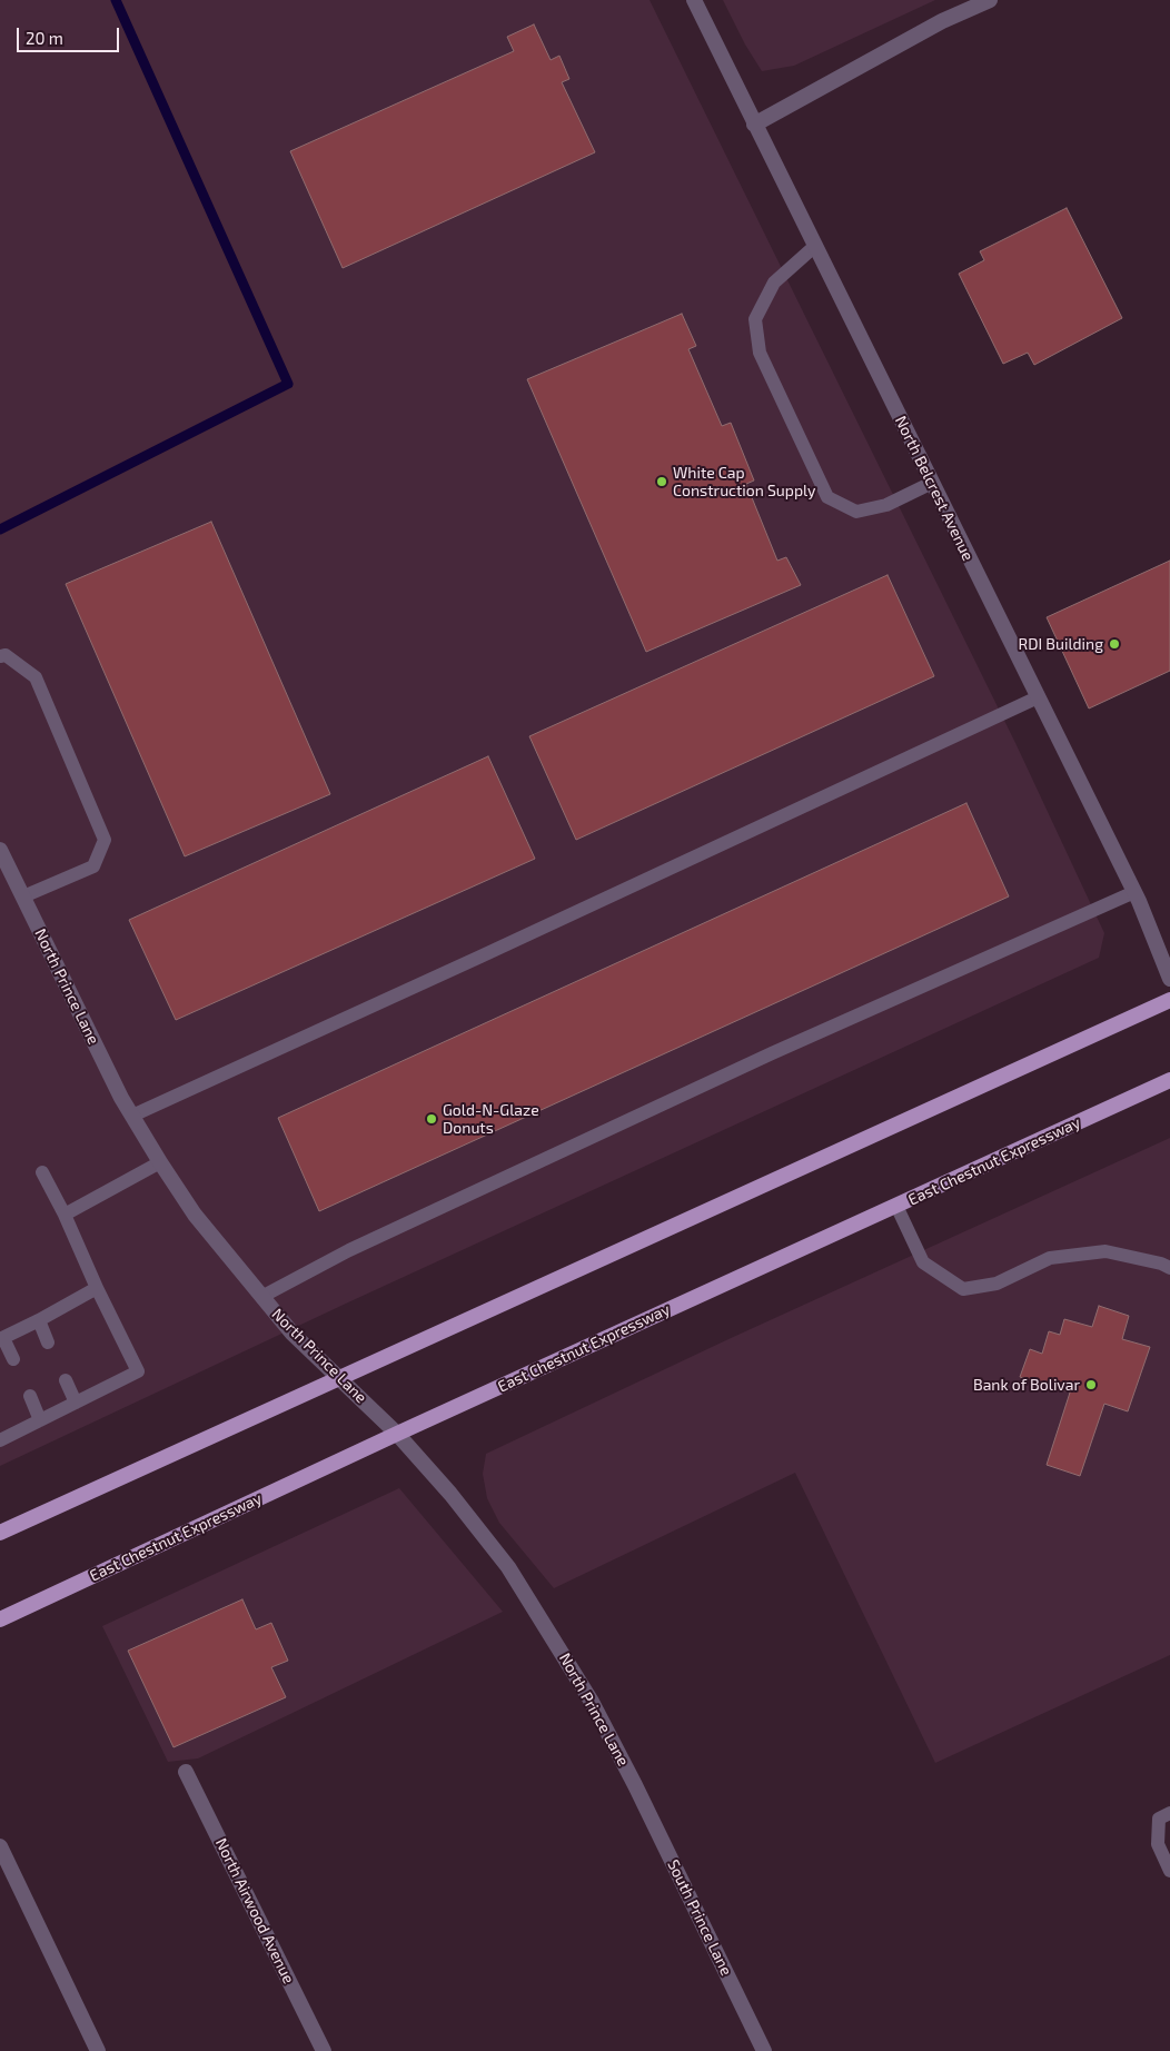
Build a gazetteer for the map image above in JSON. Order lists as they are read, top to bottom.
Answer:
{
  "streets": {
    "main road": ["East Chestnut Expressway"],
    "street": [
      "North Belcrest Avenue",
      "North Prince Lane",
      "North Airwood Avenue",
      "South Prince Lane"
    ]
  },
  "crossings": [
    ["North Prince Lane", "East Chestnut Expressway"],
    ["North Prince Lane", "South Prince Lane"]
  ],
  "places": [
    "White Cap Construction Supply",
    "RDI Building",
    "Gold-N-Glaze Donuts",
    "Bank of Bolivar"
  ],
  "scale_bar": "20 m"
}
